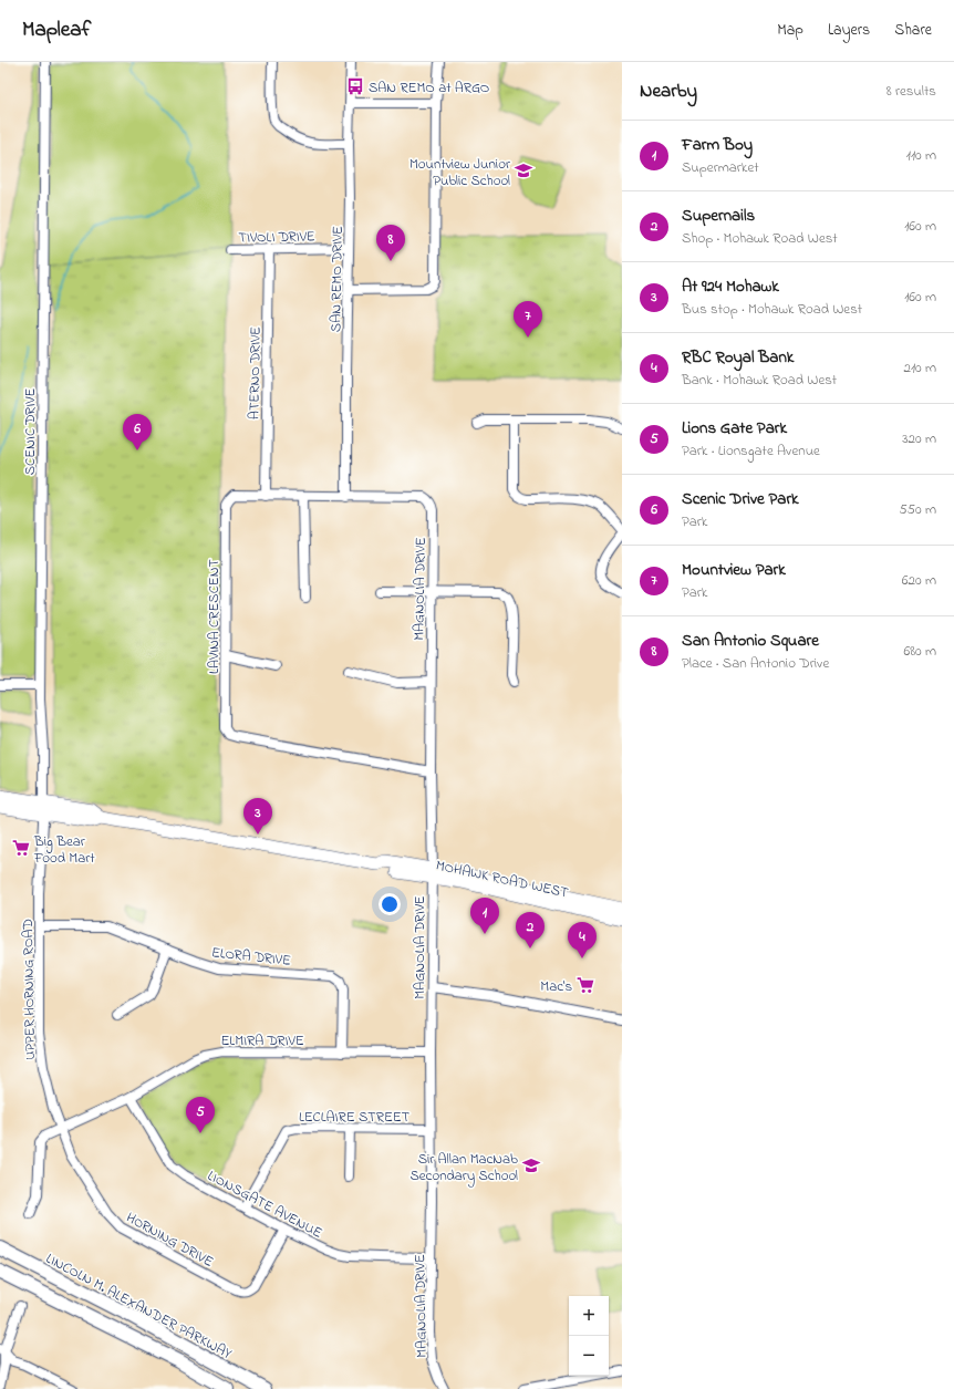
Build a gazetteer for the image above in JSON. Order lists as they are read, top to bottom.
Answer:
{
  "streets": {
    "highway": ["LINCOLN M. ALEXANDER PARKWAY"],
    "main road": ["MOHAWK ROAD WEST"],
    "street": [
      "TIVOLI DRIVE",
      "SAN REMO DRIVE",
      "ATERNO DRIVE",
      "SCENIC DRIVE",
      "MAGNOLIA DRIVE",
      "LAVINA CRESCENT",
      "ELORA DRIVE",
      "UPPER HORNING ROAD",
      "ELMIRA DRIVE",
      "LECLAIRE STREET",
      "LIONSGATE AVENUE",
      "HORNING DRIVE"
    ]
  },
  "crossings": [
    ["TIVOLI DRIVE", "SAN REMO DRIVE"],
    ["TIVOLI DRIVE", "ATERNO DRIVE"],
    ["SAN REMO DRIVE", "LAVINA CRESCENT"],
    ["ATERNO DRIVE", "LAVINA CRESCENT"],
    ["SCENIC DRIVE", "MOHAWK ROAD WEST"],
    ["SCENIC DRIVE", "UPPER HORNING ROAD"],
    ["MAGNOLIA DRIVE", "LAVINA CRESCENT"],
    ["MAGNOLIA DRIVE", "MOHAWK ROAD WEST"],
    ["MAGNOLIA DRIVE", "ELMIRA DRIVE"],
    ["MAGNOLIA DRIVE", "LECLAIRE STREET"],
    ["MAGNOLIA DRIVE", "LIONSGATE AVENUE"],
    ["MOHAWK ROAD WEST", "UPPER HORNING ROAD"],
    ["ELORA DRIVE", "UPPER HORNING ROAD"],
    ["ELORA DRIVE", "ELMIRA DRIVE"],
    ["UPPER HORNING ROAD", "ELMIRA DRIVE"],
    ["UPPER HORNING ROAD", "HORNING DRIVE"],
    ["ELMIRA DRIVE", "LIONSGATE AVENUE"],
    ["ELMIRA DRIVE", "HORNING DRIVE"],
    ["LECLAIRE STREET", "LIONSGATE AVENUE"],
    ["LIONSGATE AVENUE", "HORNING DRIVE"]
  ],
  "places": {
    "bus stop": ["SAN REMO at ARGO"],
    "school or university": ["Mountview Junior Public School", "Sir Allan MacNab Secondary School"],
    "supermarket": ["Big Bear Food Mart", "Mac's"]
  },
  "page": {
    "header": "Mapleaf",
    "nav": ["Map", "Layers", "Share"],
    "heading": ["Nearby", "8 results"],
    "list": [
      {
        "mark": "1",
        "name": "Farm Boy",
        "note": "Supermarket",
        "value": "110 m"
      },
      {
        "mark": "2",
        "name": "Supernails",
        "note": "Shop · Mohawk Road West",
        "value": "160 m"
      },
      {
        "mark": "3",
        "name": "At 924 Mohawk",
        "note": "Bus stop · Mohawk Road West",
        "value": "160 m"
      },
      {
        "mark": "4",
        "name": "RBC Royal Bank",
        "note": "Bank · Mohawk Road West",
        "value": "210 m"
      },
      {
        "mark": "5",
        "name": "Lions Gate Park",
        "note": "Park · Lionsgate Avenue",
        "value": "320 m"
      },
      {
        "mark": "6",
        "name": "Scenic Drive Park",
        "note": "Park",
        "value": "550 m"
      },
      {
        "mark": "7",
        "name": "Mountview Park",
        "note": "Park",
        "value": "620 m"
      },
      {
        "mark": "8",
        "name": "San Antonio Square",
        "note": "Place · San Antonio Drive",
        "value": "680 m"
      }
    ],
    "pins": [
      "8",
      "7",
      "6",
      "3",
      "1",
      "2",
      "4",
      "5"
    ],
    "map_buttons": ["+", "−"]
  }
}
